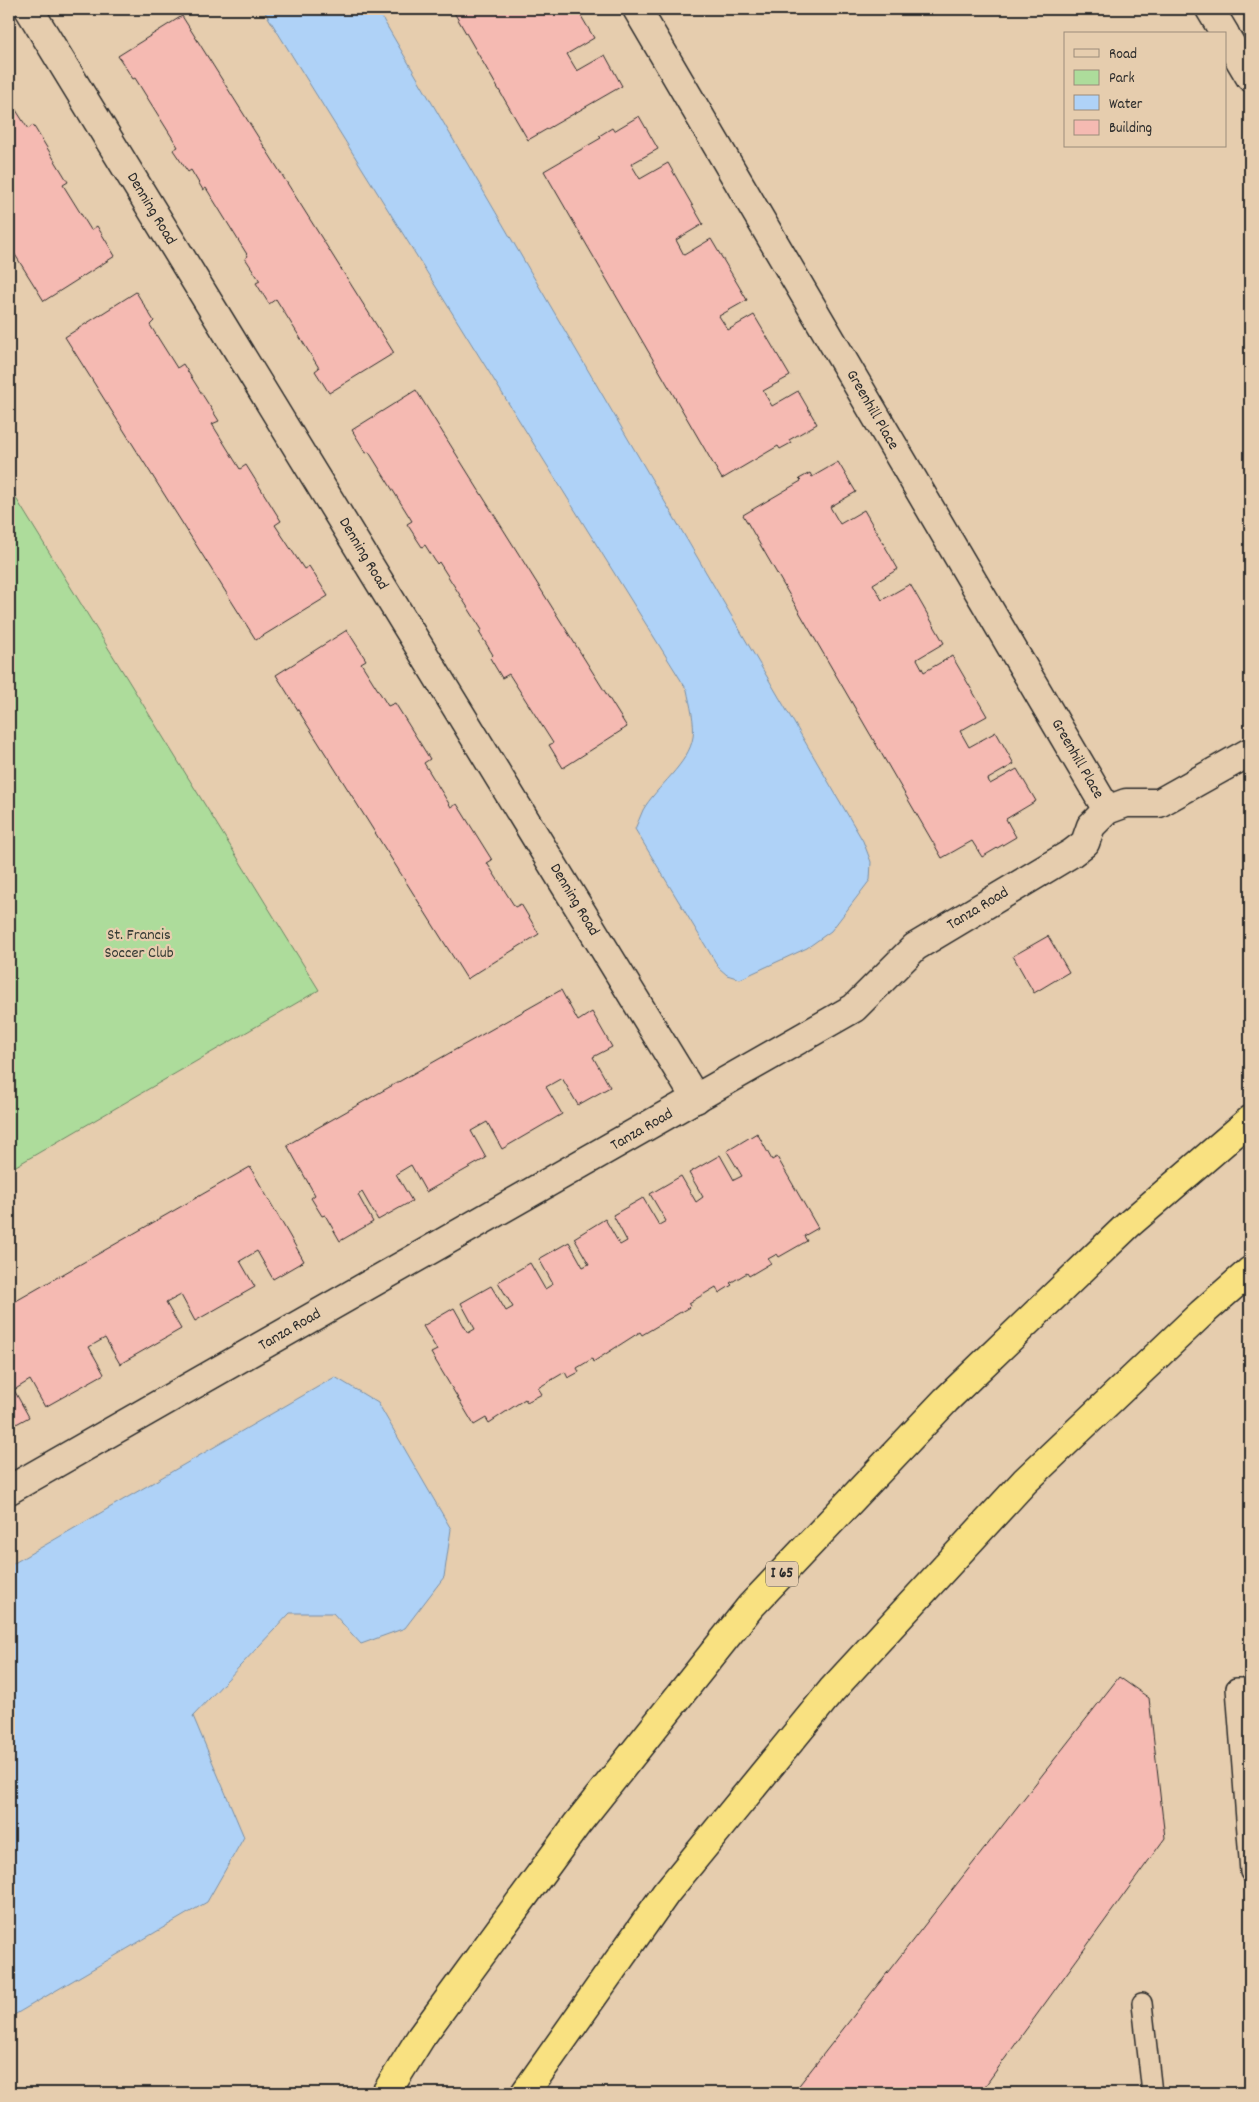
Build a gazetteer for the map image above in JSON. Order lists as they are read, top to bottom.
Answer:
{
  "streets": {
    "highway": ["I 65"],
    "street": ["Denning Road", "Greenhill Place", "Tanza Road"]
  },
  "crossings": [
    ["Denning Road", "Tanza Road"],
    ["Greenhill Place", "Tanza Road"]
  ],
  "parks": ["St. Francis Soccer Club"],
  "legend": [
    "Road",
    "Park",
    "Water",
    "Building"
  ]
}
